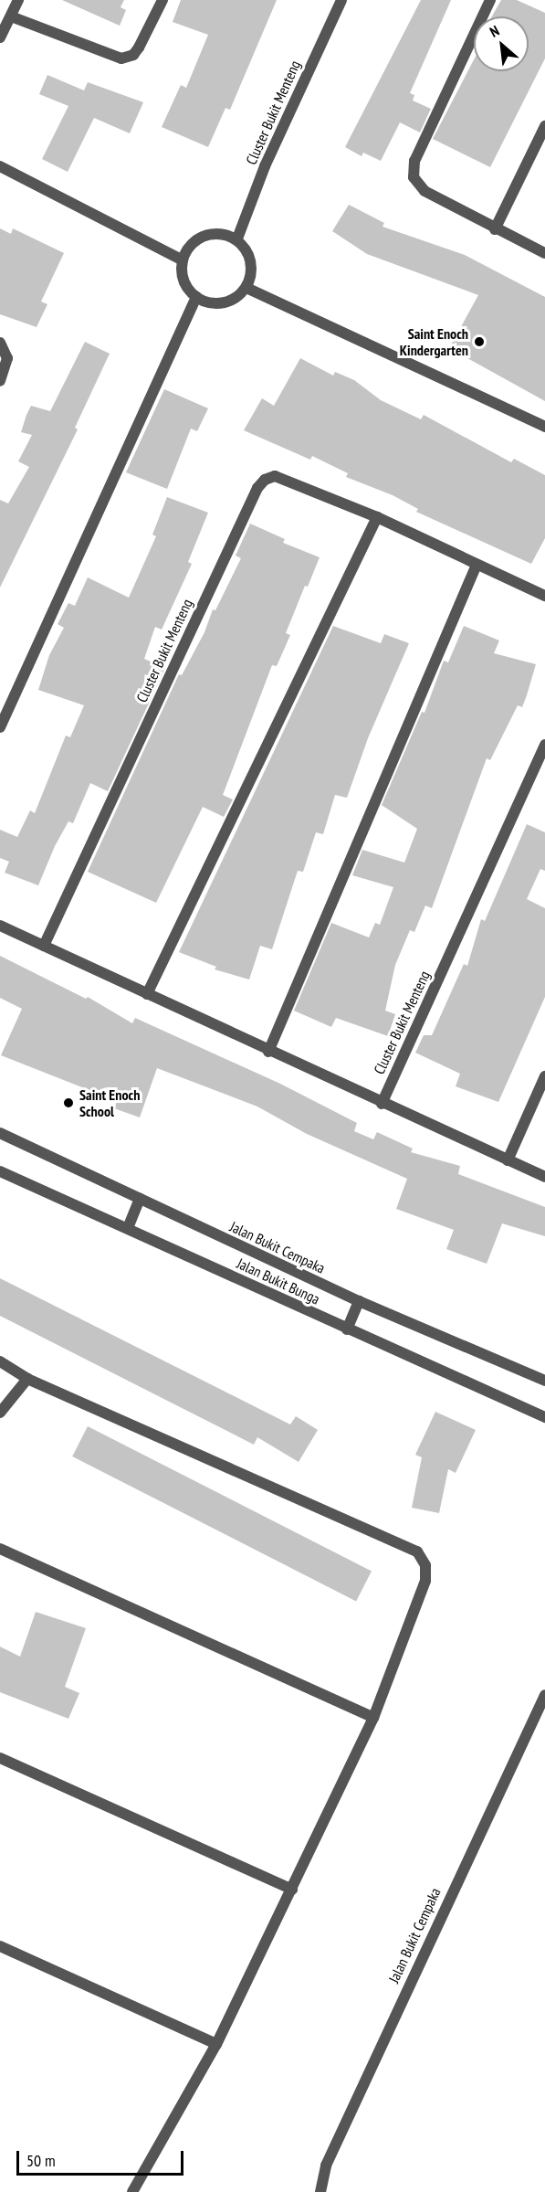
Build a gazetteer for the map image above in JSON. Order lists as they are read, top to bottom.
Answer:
{
  "streets": {
    "street": ["Cluster Bukit Menteng", "Jalan Bukit Cempaka", "Jalan Bukit Bunga"]
  },
  "places": ["Saint Enoch Kindergarten", "Saint Enoch School"],
  "scale_bar": "50 m",
  "north": "top left"
}
